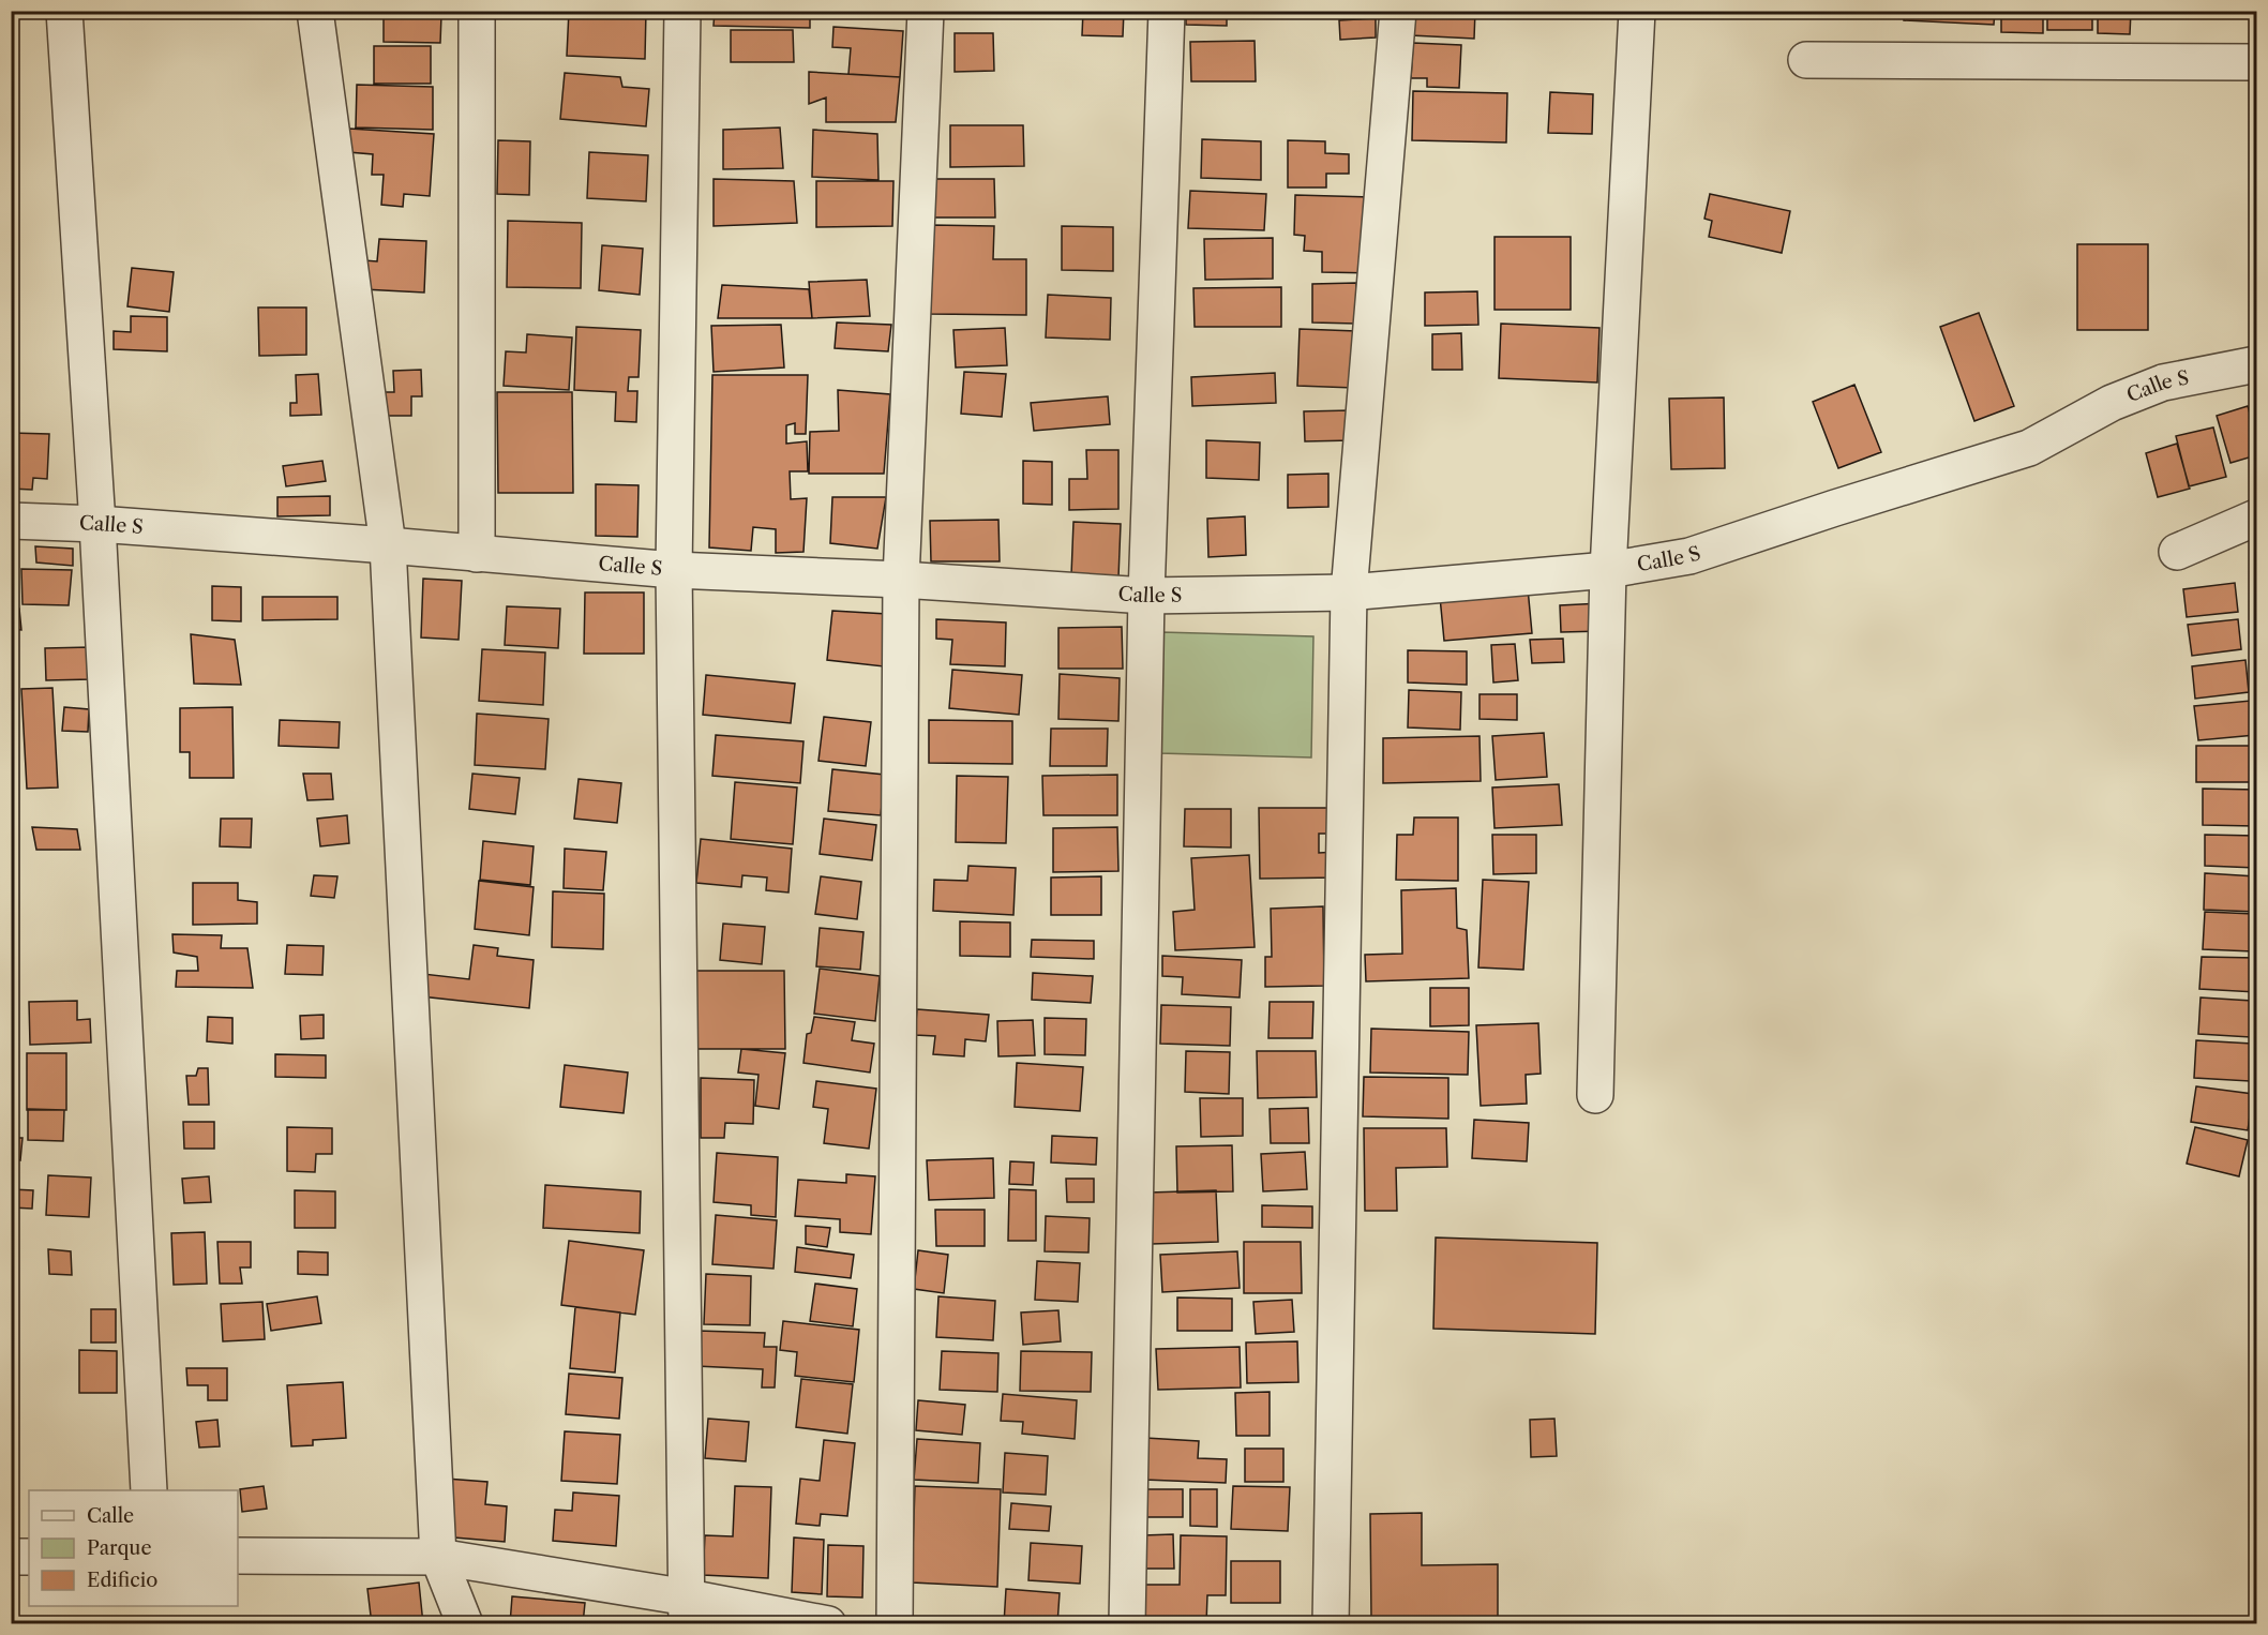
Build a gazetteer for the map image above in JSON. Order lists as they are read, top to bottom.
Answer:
{
  "streets": {
    "street": ["Calle S"]
  },
  "legend": ["Calle", "Parque", "Edificio"]
}
